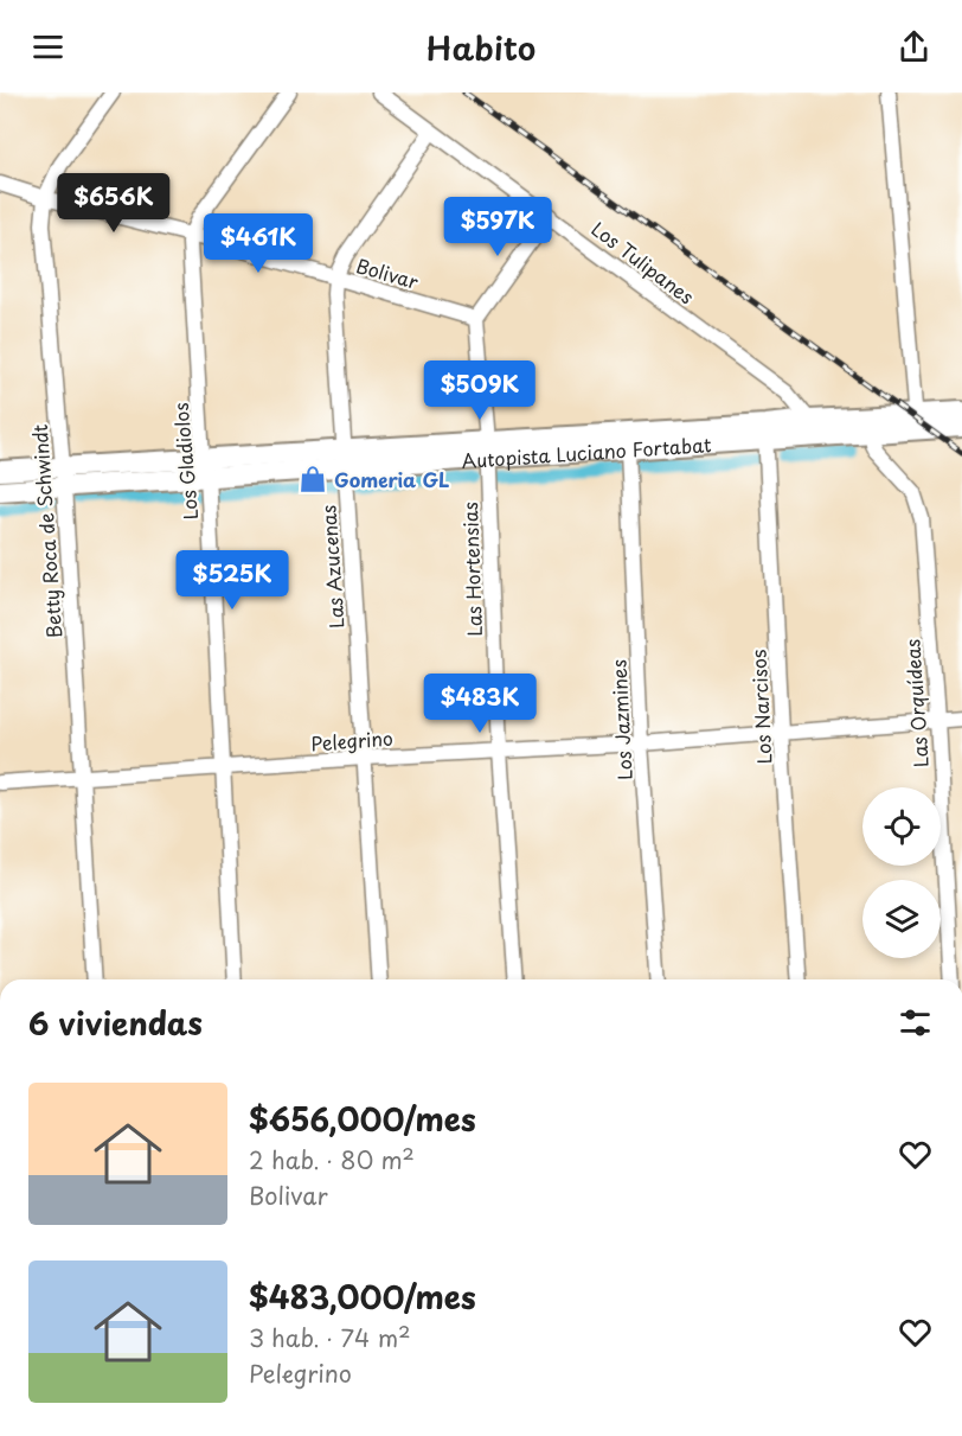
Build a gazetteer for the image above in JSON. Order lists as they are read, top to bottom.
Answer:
{
  "streets": {
    "main road": ["Autopista Luciano Fortabat"],
    "street": [
      "Los Tulipanes",
      "Bolivar",
      "Los Gladiolos",
      "Betty Roca de Schwindt",
      "Las Azucenas",
      "Las Hortensias",
      "Las Orquídeas",
      "Los Narcisos",
      "Los Jazmines",
      "Pelegrino"
    ]
  },
  "crossings": [
    ["Los Tulipanes", "Autopista Luciano Fortabat"],
    ["Bolivar", "Los Gladiolos"],
    ["Bolivar", "Betty Roca de Schwindt"],
    ["Bolivar", "Las Azucenas"],
    ["Bolivar", "Las Hortensias"],
    ["Autopista Luciano Fortabat", "Los Gladiolos"],
    ["Autopista Luciano Fortabat", "Betty Roca de Schwindt"],
    ["Autopista Luciano Fortabat", "Las Azucenas"],
    ["Autopista Luciano Fortabat", "Las Hortensias"],
    ["Autopista Luciano Fortabat", "Las Orquídeas"],
    ["Autopista Luciano Fortabat", "Los Narcisos"],
    ["Autopista Luciano Fortabat", "Los Jazmines"],
    ["Los Gladiolos", "Pelegrino"],
    ["Betty Roca de Schwindt", "Pelegrino"],
    ["Las Azucenas", "Pelegrino"],
    ["Las Hortensias", "Pelegrino"],
    ["Las Orquídeas", "Pelegrino"],
    ["Los Narcisos", "Pelegrino"],
    ["Los Jazmines", "Pelegrino"]
  ],
  "places": {
    "shop": ["Gomeria GL"]
  },
  "page": {
    "header": "Habito",
    "price": [
      "$656K",
      "$597K",
      "$461K",
      "$509K",
      "$525K",
      "$483K"
    ],
    "heading": "6 viviendas",
    "list": [
      {
        "name": "$656,000/mes",
        "note": "2 hab. · 80 m² · Bolivar"
      },
      {
        "name": "$483,000/mes",
        "note": "3 hab. · 74 m² · Pelegrino"
      }
    ]
  }
}
